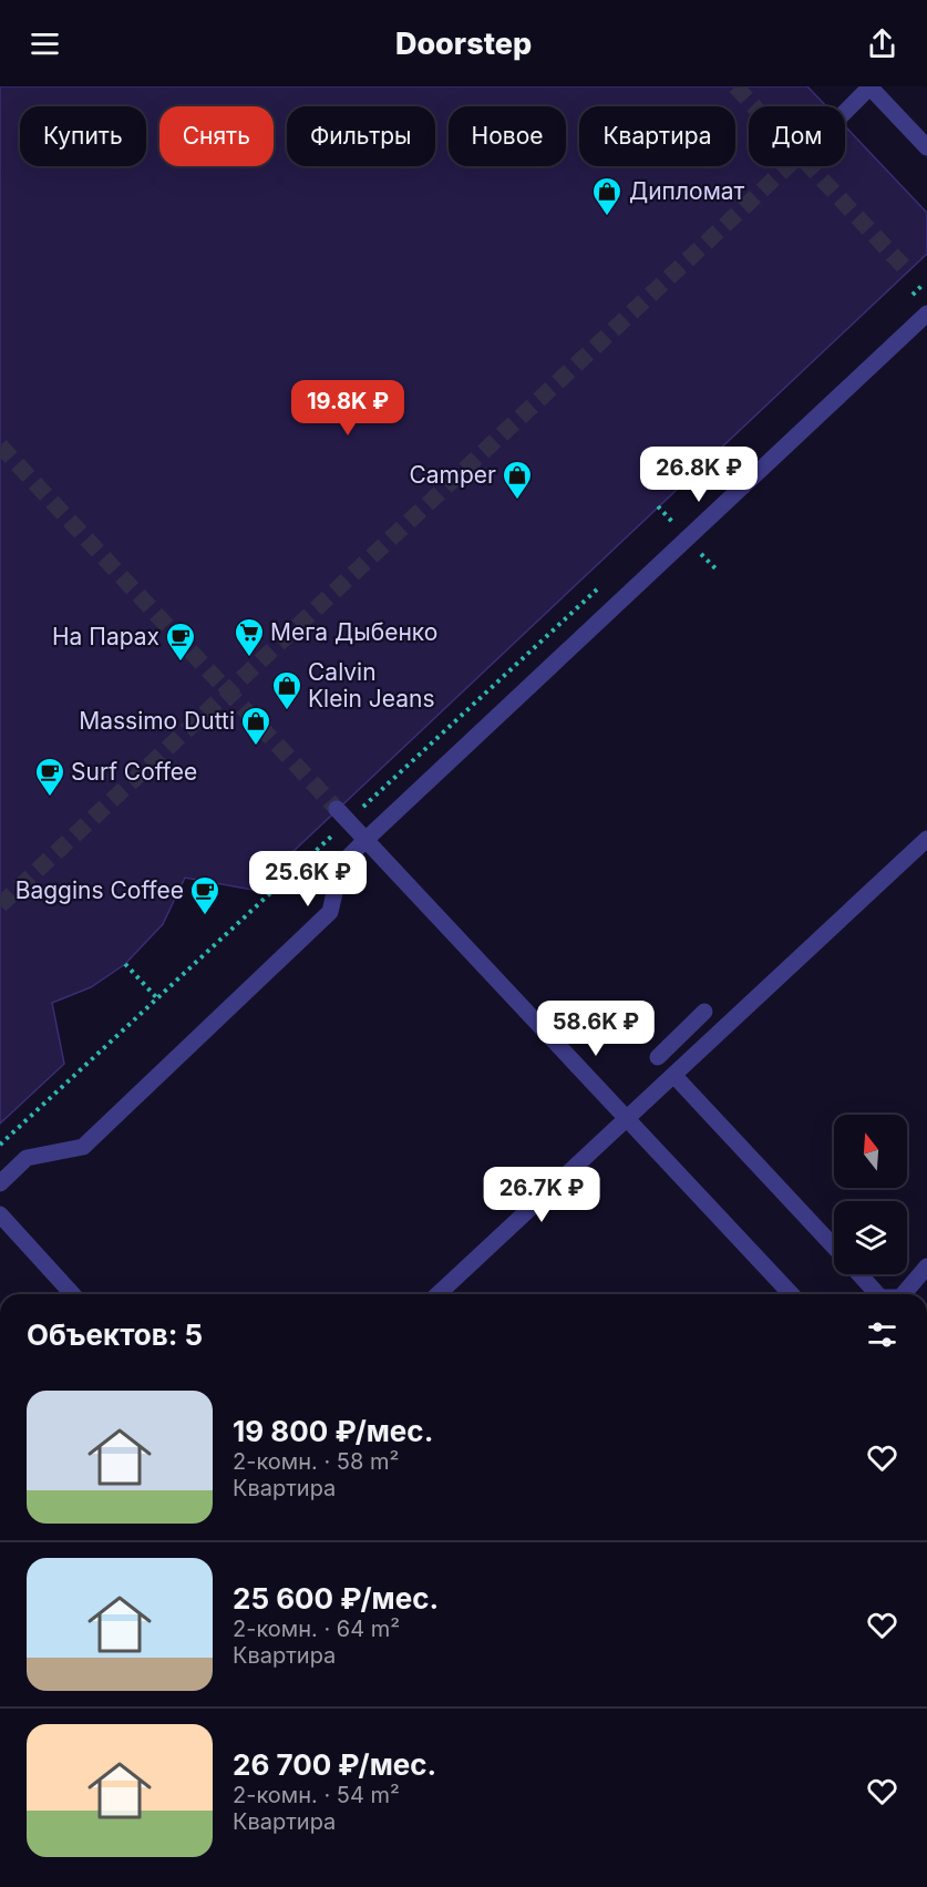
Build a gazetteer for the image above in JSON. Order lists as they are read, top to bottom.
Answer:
{
  "places": {
    "shop": [
      "Дипломат",
      "Camper",
      "Calvin Klein Jeans",
      "Massimo Dutti"
    ],
    "supermarket": ["Мега Дыбенко"],
    "cafe": ["На Парах", "Surf Coffee", "Baggins Coffee"]
  },
  "north": "top",
  "page": {
    "header": "Doorstep",
    "chip": [
      "Купить",
      "Снять",
      "Фильтры",
      "Новое",
      "Квартира",
      "Дом"
    ],
    "price": [
      "19.8K ₽",
      "26.8K ₽",
      "25.6K ₽",
      "58.6K ₽",
      "26.7K ₽"
    ],
    "heading": "Объектов: 5",
    "list": [
      {
        "name": "19 800 ₽/мес.",
        "note": "2-комн. · 58 m² · Квартира"
      },
      {
        "name": "25 600 ₽/мес.",
        "note": "2-комн. · 64 m² · Квартира"
      },
      {
        "name": "26 700 ₽/мес.",
        "note": "2-комн. · 54 m² · Квартира"
      }
    ]
  }
}
